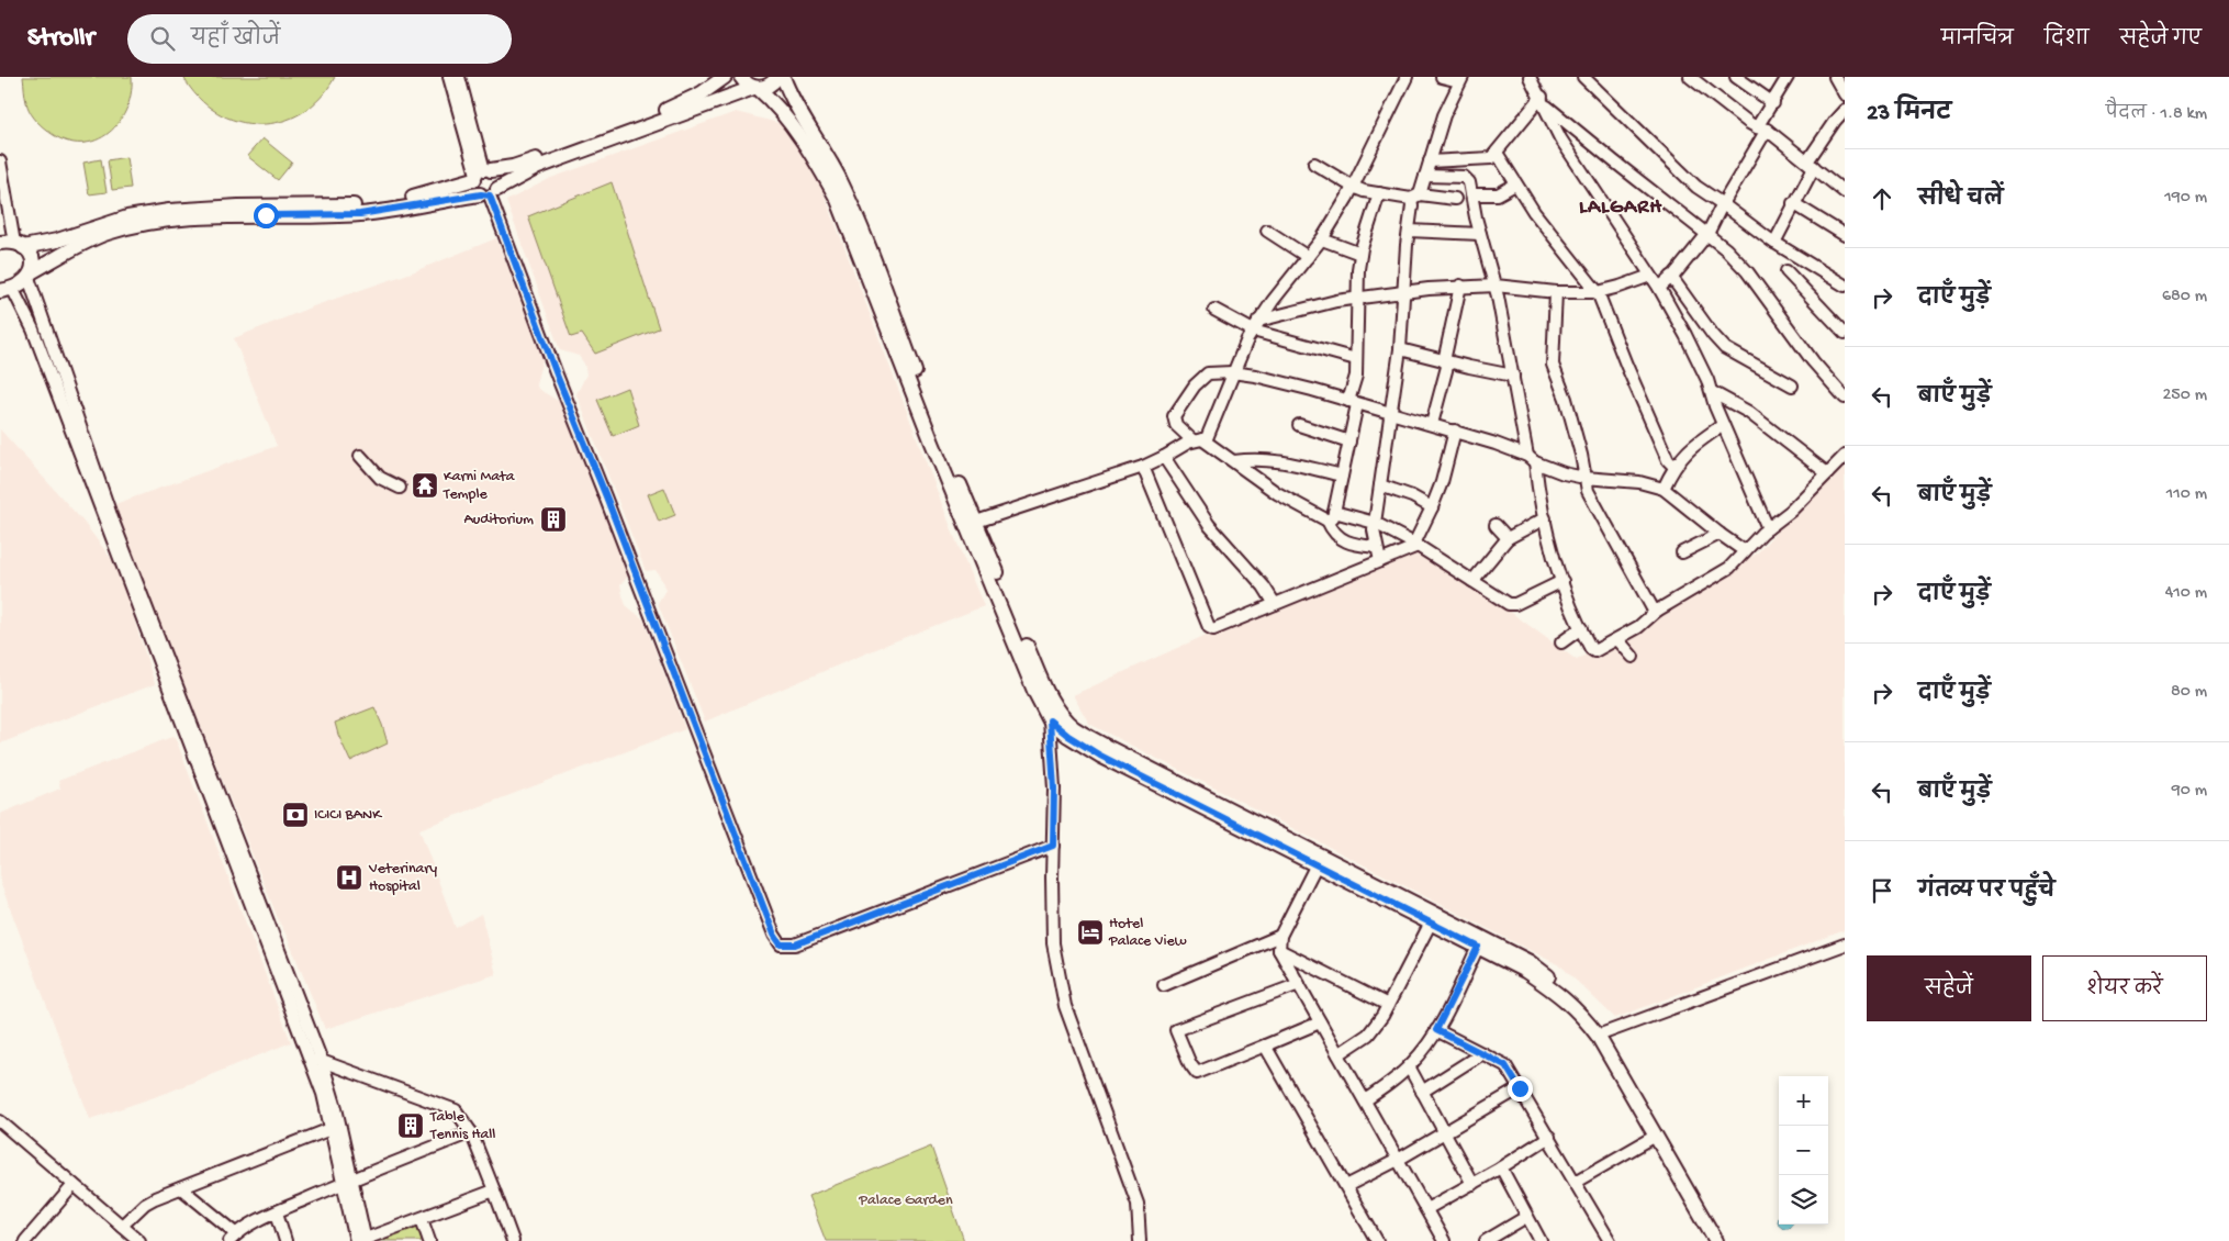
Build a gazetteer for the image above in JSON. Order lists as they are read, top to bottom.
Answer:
{
  "districts": ["LALGARH"],
  "parks": ["Palace Garden"],
  "places": {
    "temple": ["Karni Mata Temple"],
    "building": ["Auditorium", "Table Tennis Hall"],
    "bank": ["ICICI BANK"],
    "hospital": ["Veterinary Hospital"],
    "hotel": ["Hotel Palace View"]
  },
  "page": {
    "header": "Strollr",
    "search": "यहाँ खोजें",
    "nav": ["मानचित्र", "दिशा", "सहेजे गए"],
    "heading": ["23 मिनट", "पैदल · 1.8 km"],
    "list": [
      ["सीधे चलें", "190 m"],
      ["दाएँ मुड़ें", "680 m"],
      ["बाएँ मुड़ें", "250 m"],
      ["बाएँ मुड़ें", "110 m"],
      ["दाएँ मुड़ें", "410 m"],
      ["दाएँ मुड़ें", "80 m"],
      ["बाएँ मुड़ें", "90 m"],
      "गंतव्य पर पहुँचे"
    ],
    "buttons": ["सहेजें", "शेयर करें"],
    "map_buttons": ["+", "−"]
  }
}
